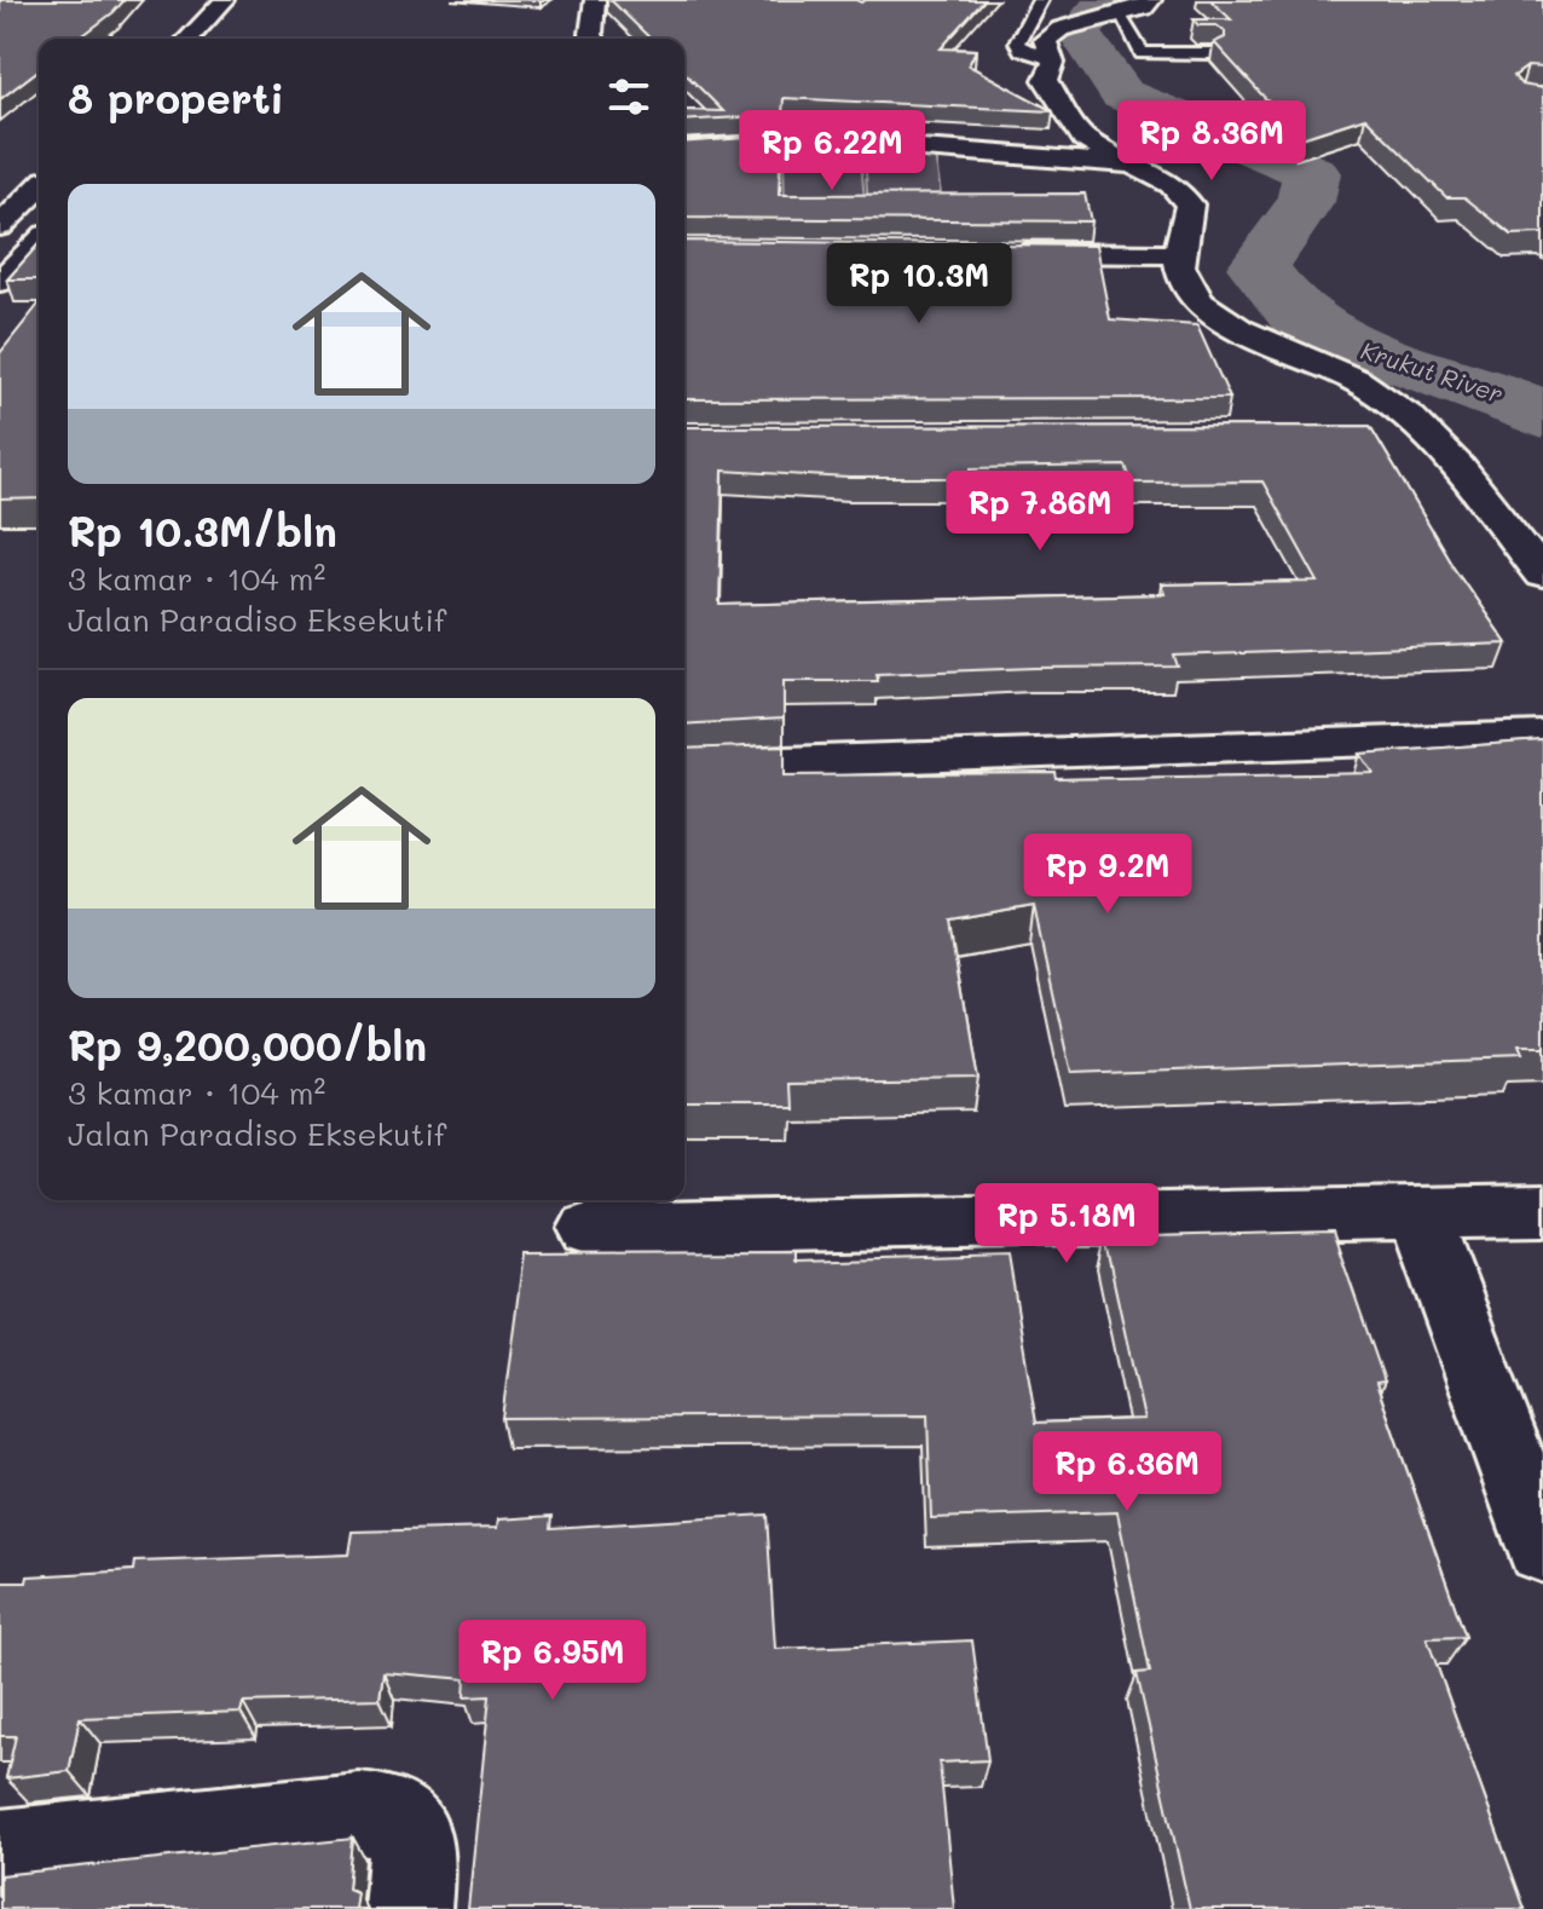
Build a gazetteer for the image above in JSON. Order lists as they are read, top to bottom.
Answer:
{
  "water": ["Krukut River"],
  "page": {
    "heading": "8 properti",
    "price": [
      "Rp 8.36M",
      "Rp 6.22M",
      "Rp 10.3M",
      "Rp 7.86M",
      "Rp 9.2M",
      "Rp 5.18M",
      "Rp 6.36M",
      "Rp 6.95M"
    ],
    "list": [
      {
        "name": "Rp 10.3M/bln",
        "note": "3 kamar · 104 m² · Jalan Paradiso Eksekutif"
      },
      {
        "name": "Rp 9,200,000/bln",
        "note": "3 kamar · 104 m² · Jalan Paradiso Eksekutif"
      }
    ]
  }
}
